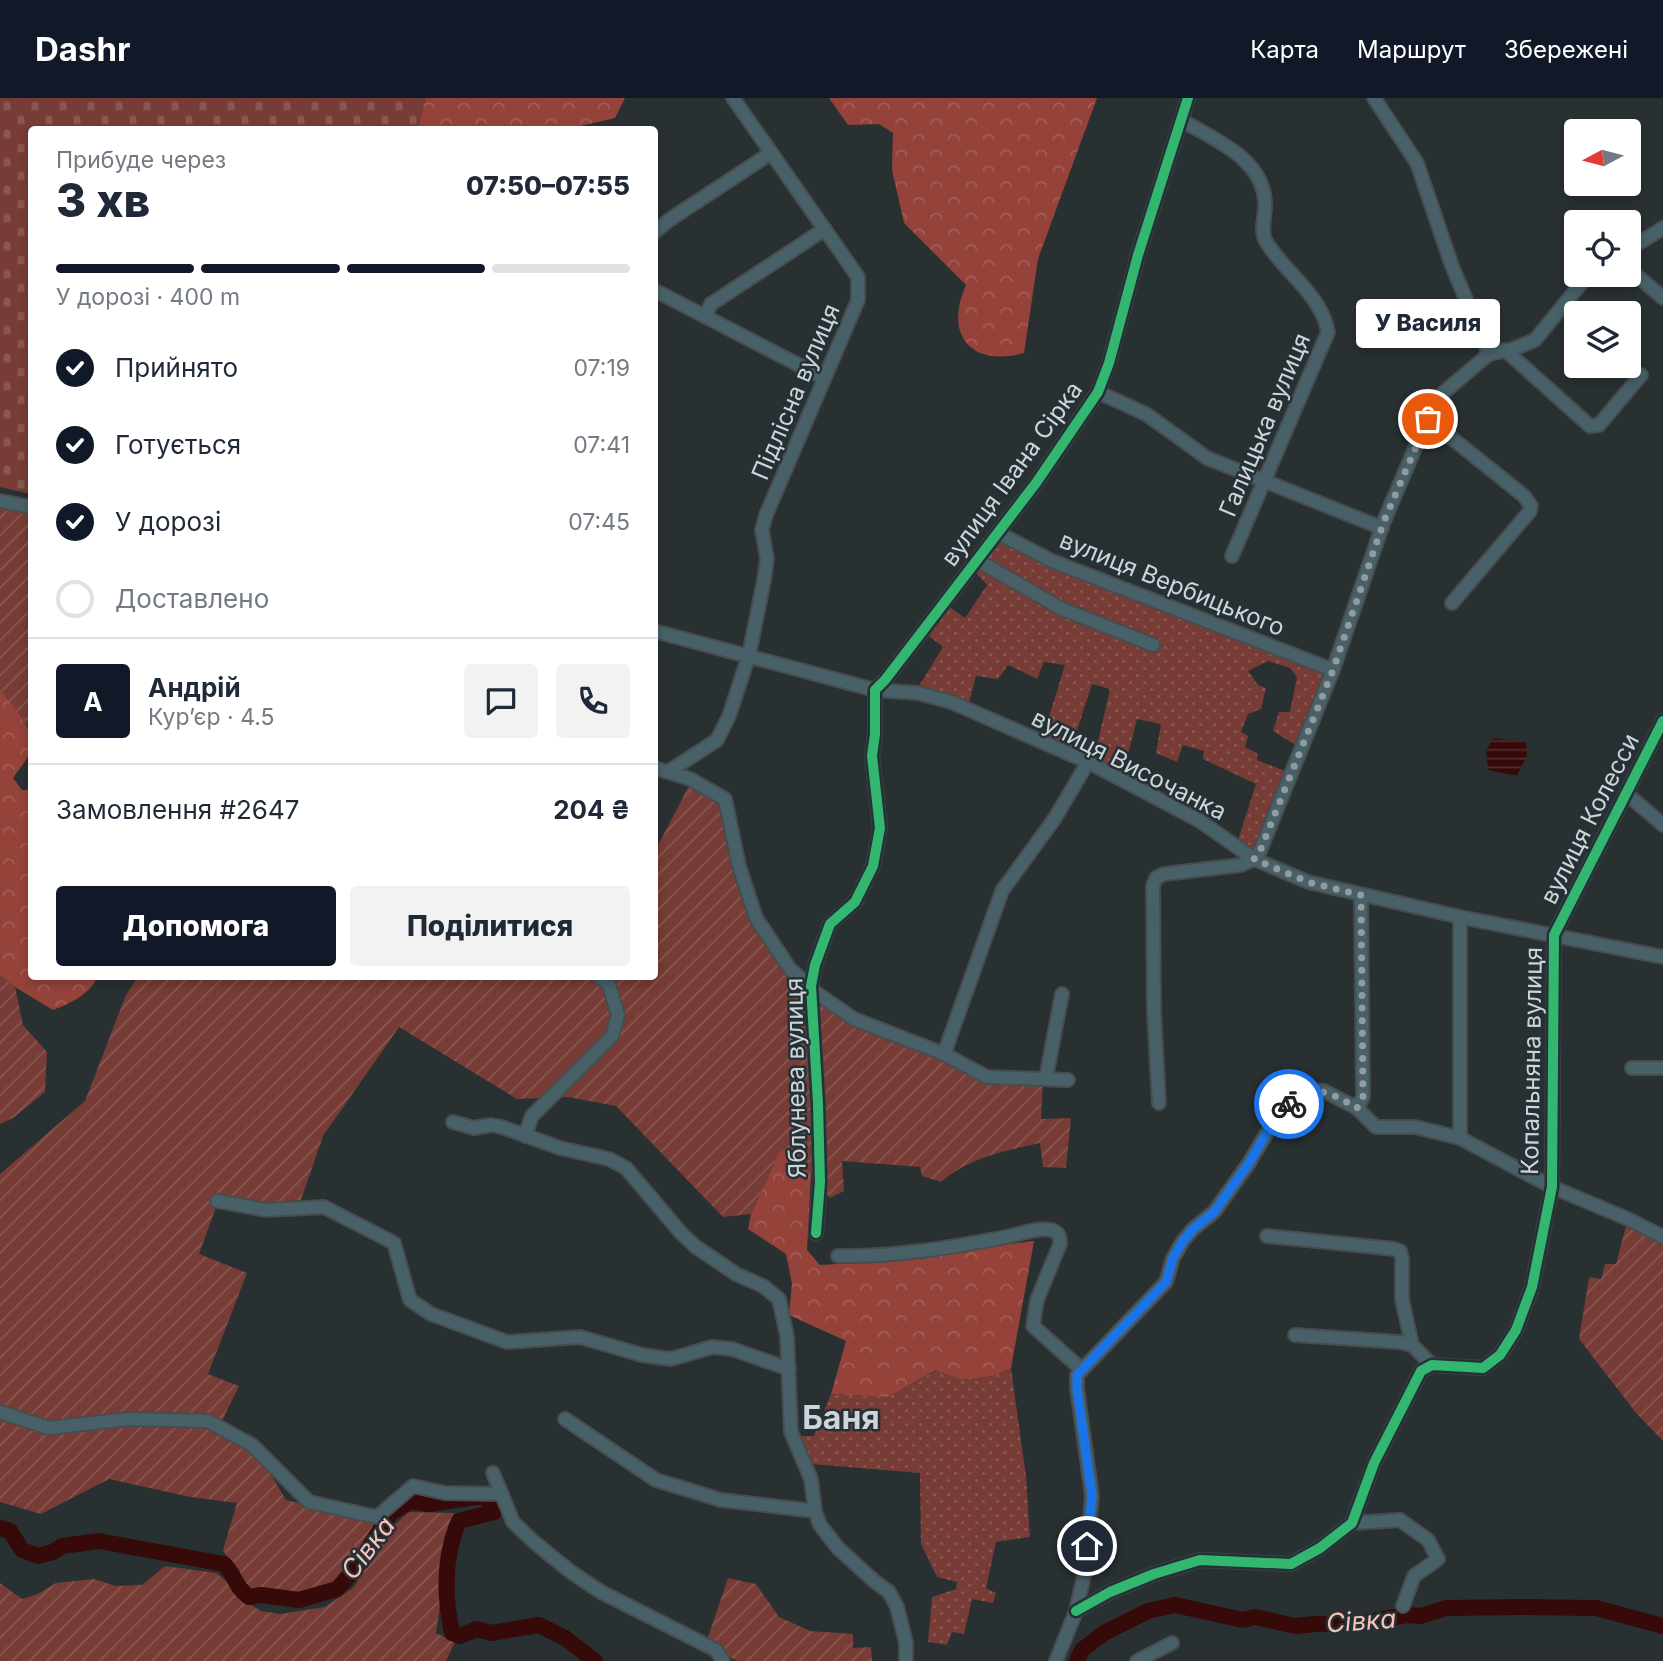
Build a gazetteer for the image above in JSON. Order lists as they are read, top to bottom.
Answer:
{
  "streets": {
    "street": [
      "Підлісна вулиця",
      "Галицька вулиця",
      "вулиця Івана Сірка",
      "вулиця Вербицького",
      "вулиця Височанка",
      "вулиця Колесси",
      "Копальняна вулиця",
      "Яблунева вулиця"
    ]
  },
  "crossings": [
    ["Підлісна вулиця", "вулиця Височанка"],
    ["Галицька вулиця", "вулиця Івана Сірка"],
    ["вулиця Івана Сірка", "вулиця Вербицького"],
    ["вулиця Івана Сірка", "вулиця Височанка"],
    ["вулиця Івана Сірка", "Яблунева вулиця"],
    ["вулиця Височанка", "вулиця Колесси"],
    ["вулиця Височанка", "Копальняна вулиця"],
    ["вулиця Височанка", "Яблунева вулиця"],
    ["вулиця Колесси", "Копальняна вулиця"]
  ],
  "districts": ["Баня"],
  "water": ["Сівка"],
  "places": ["У Василя"],
  "north": "left",
  "page": {
    "header": "Dashr",
    "nav": ["Карта", "Маршрут", "Збережені"],
    "heading": ["3 хв", "Прибуде через", "07:50–07:55"],
    "panel": [
      "Андрій",
      "Кур’єр · 4.5",
      "Замовлення #2647",
      "204 ₴"
    ],
    "bar": "У дорозі · 400 m",
    "bubble": "У Василя",
    "list": [
      ["Прийнято", "07:19"],
      ["Готується", "07:41"],
      ["У дорозі", "07:45"],
      "Доставлено"
    ],
    "round": "А",
    "buttons": ["Допомога", "Поділитися"]
  }
}
